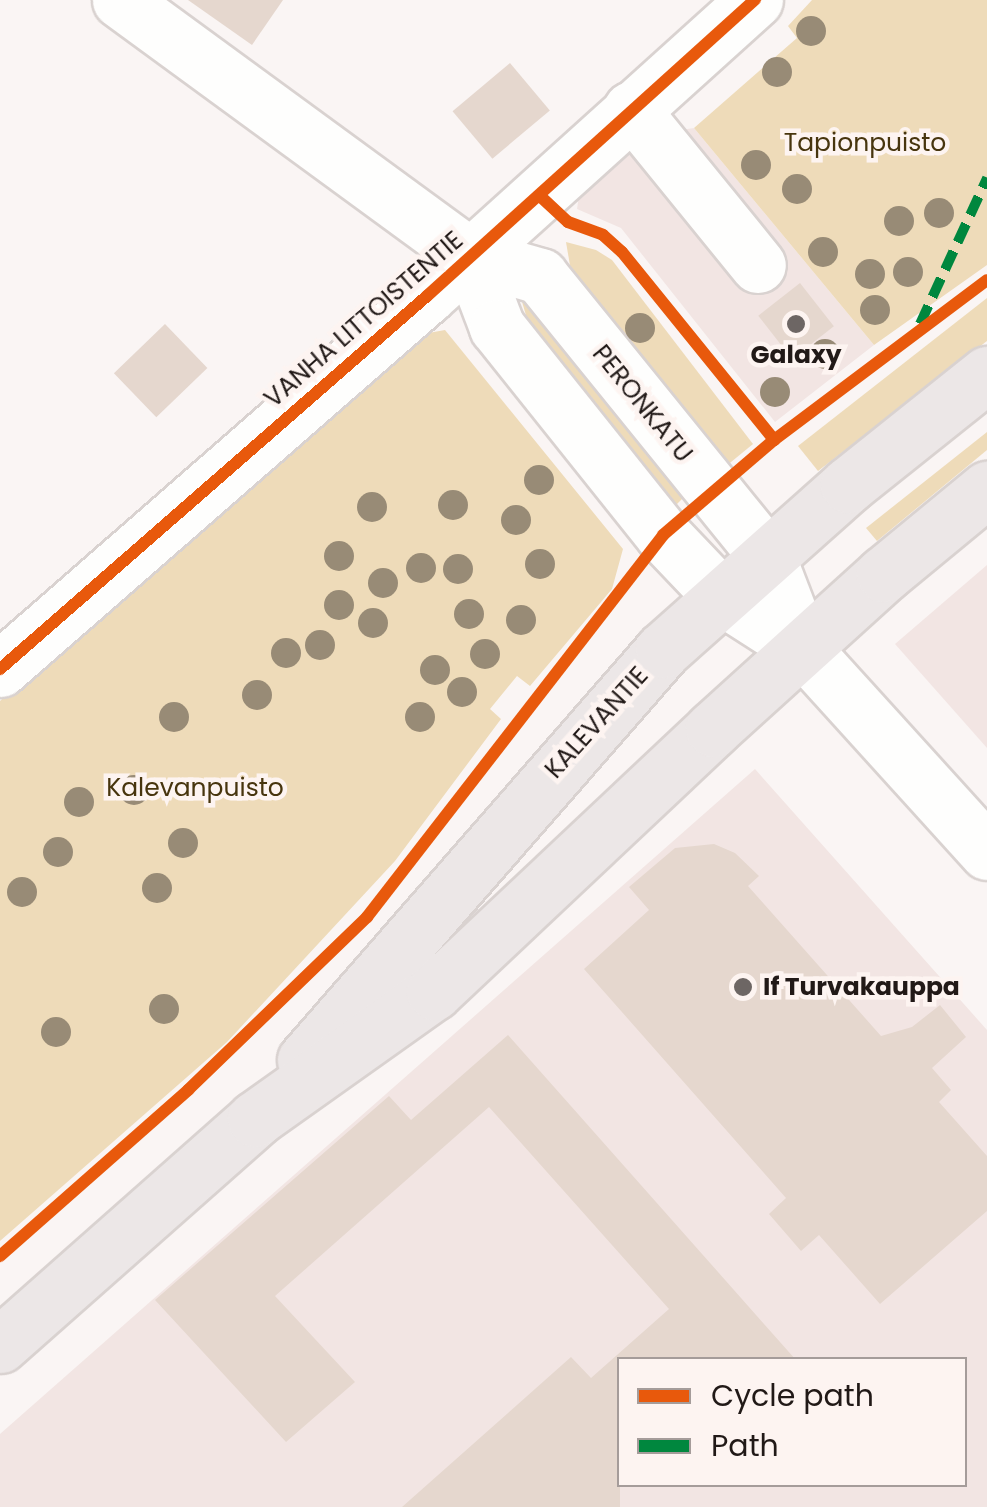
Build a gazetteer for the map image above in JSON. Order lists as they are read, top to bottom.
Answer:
{
  "streets": {
    "main road": ["KALEVANTIE"],
    "street": ["VANHA LITTOISTENTIE", "PERONKATU"]
  },
  "crossings": [
    ["VANHA LITTOISTENTIE", "PERONKATU"],
    ["PERONKATU", "KALEVANTIE"]
  ],
  "parks": ["Tapionpuisto", "Kalevanpuisto"],
  "places": ["Galaxy", "If Turvakauppa"],
  "legend": ["Cycle path", "Path"]
}
